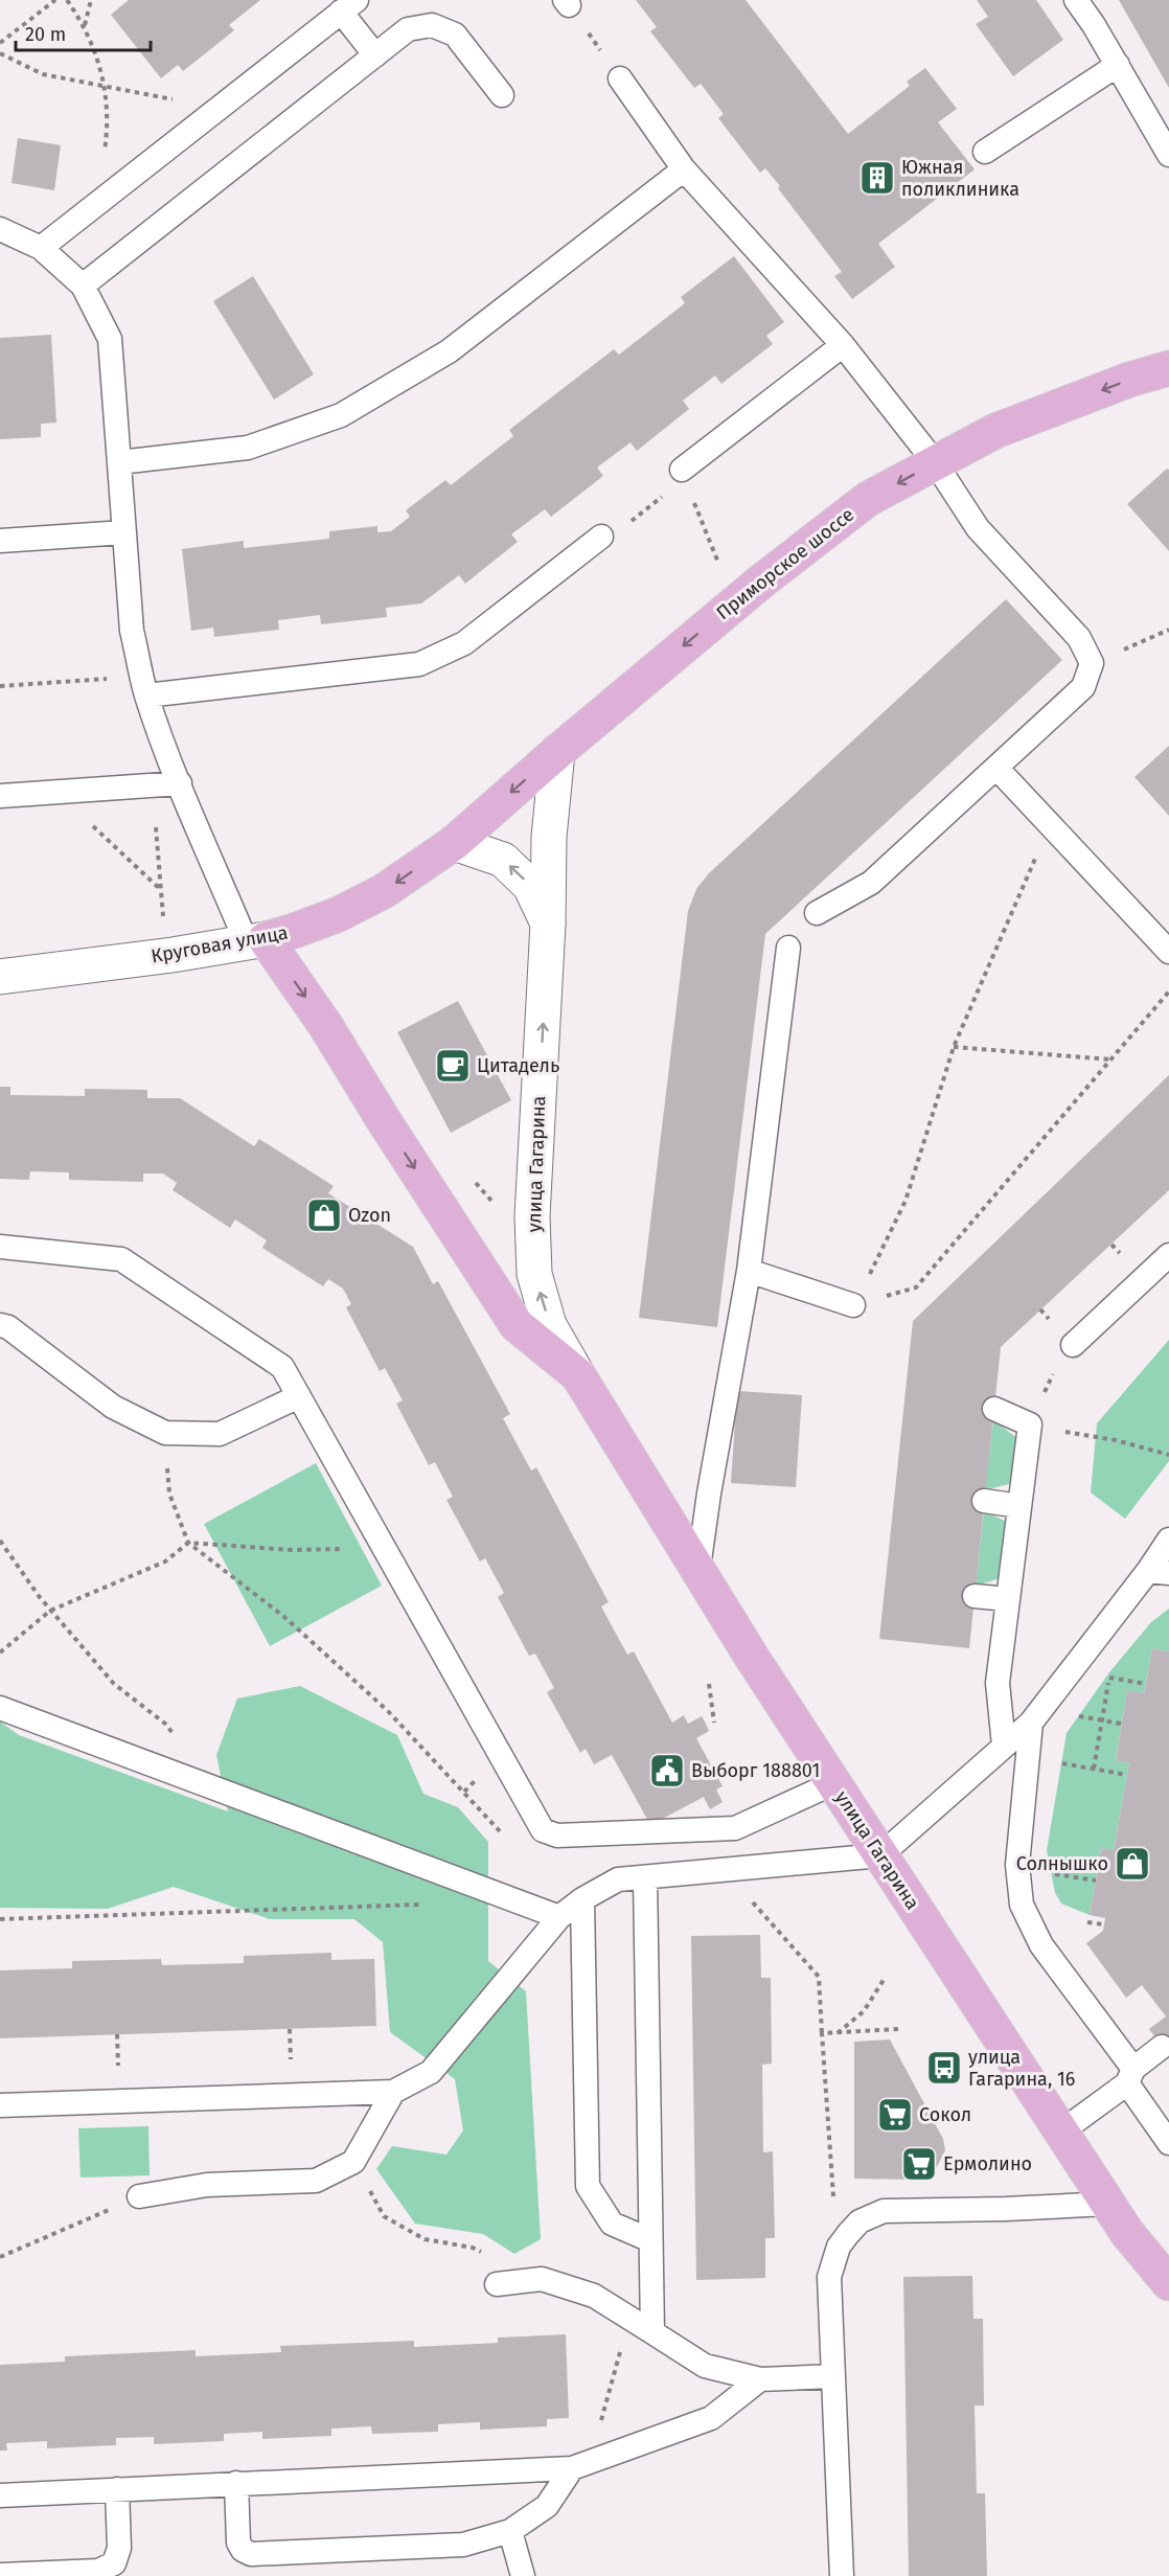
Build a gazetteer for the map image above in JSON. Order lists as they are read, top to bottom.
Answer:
{
  "streets": {
    "main road": ["Приморское шоссе", "Круговая улица", "улица Гагарина"]
  },
  "crossings": [
    ["Приморское шоссе", "Круговая улица"],
    ["Приморское шоссе", "улица Гагарина"],
    ["Круговая улица", "улица Гагарина"]
  ],
  "one_way": ["Приморское шоссе", "Круговая улица"],
  "places": {
    "building": ["Южная поликлиника"],
    "cafe": ["Цитадель"],
    "shop": ["Ozon", "Солнышко"],
    "public building": ["Выборг 188801"],
    "bus stop": ["улица Гагарина, 16"],
    "supermarket": ["Сокол", "Ермолино"]
  },
  "scale_bar": "20 m"
}
